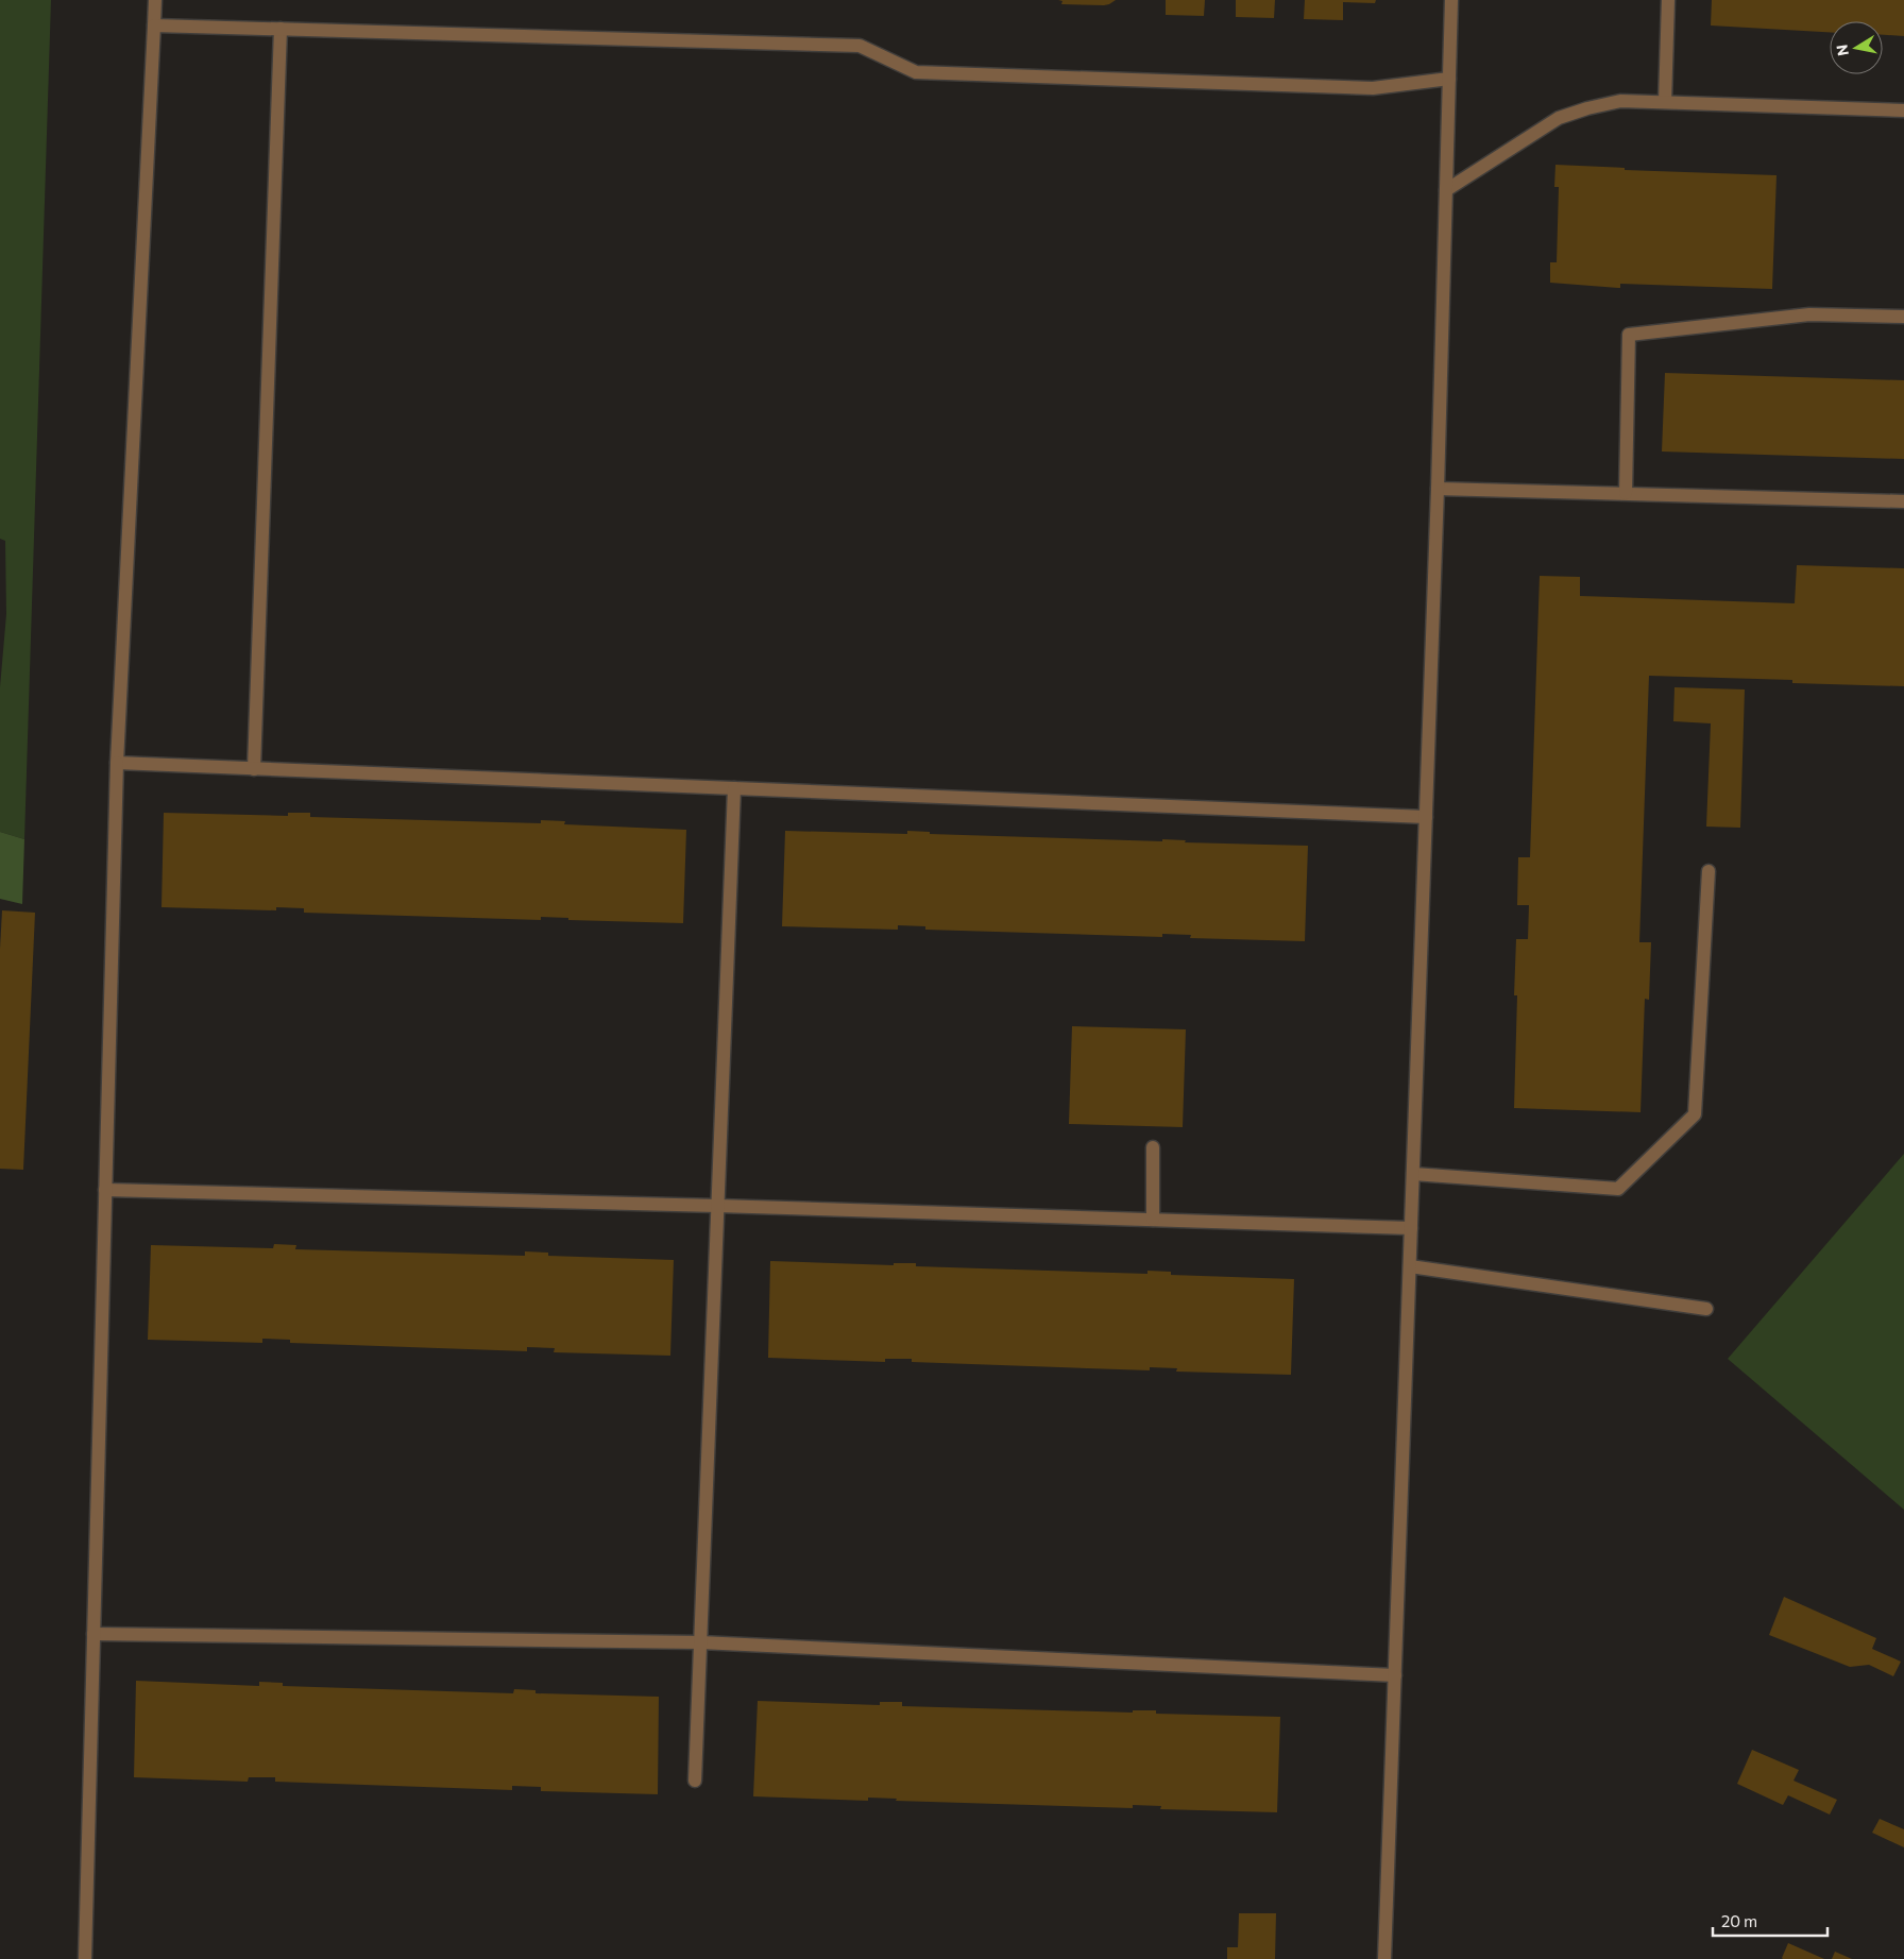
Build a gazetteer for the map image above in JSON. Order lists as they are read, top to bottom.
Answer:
{
  "scale_bar": "20 m",
  "north": "left"
}
